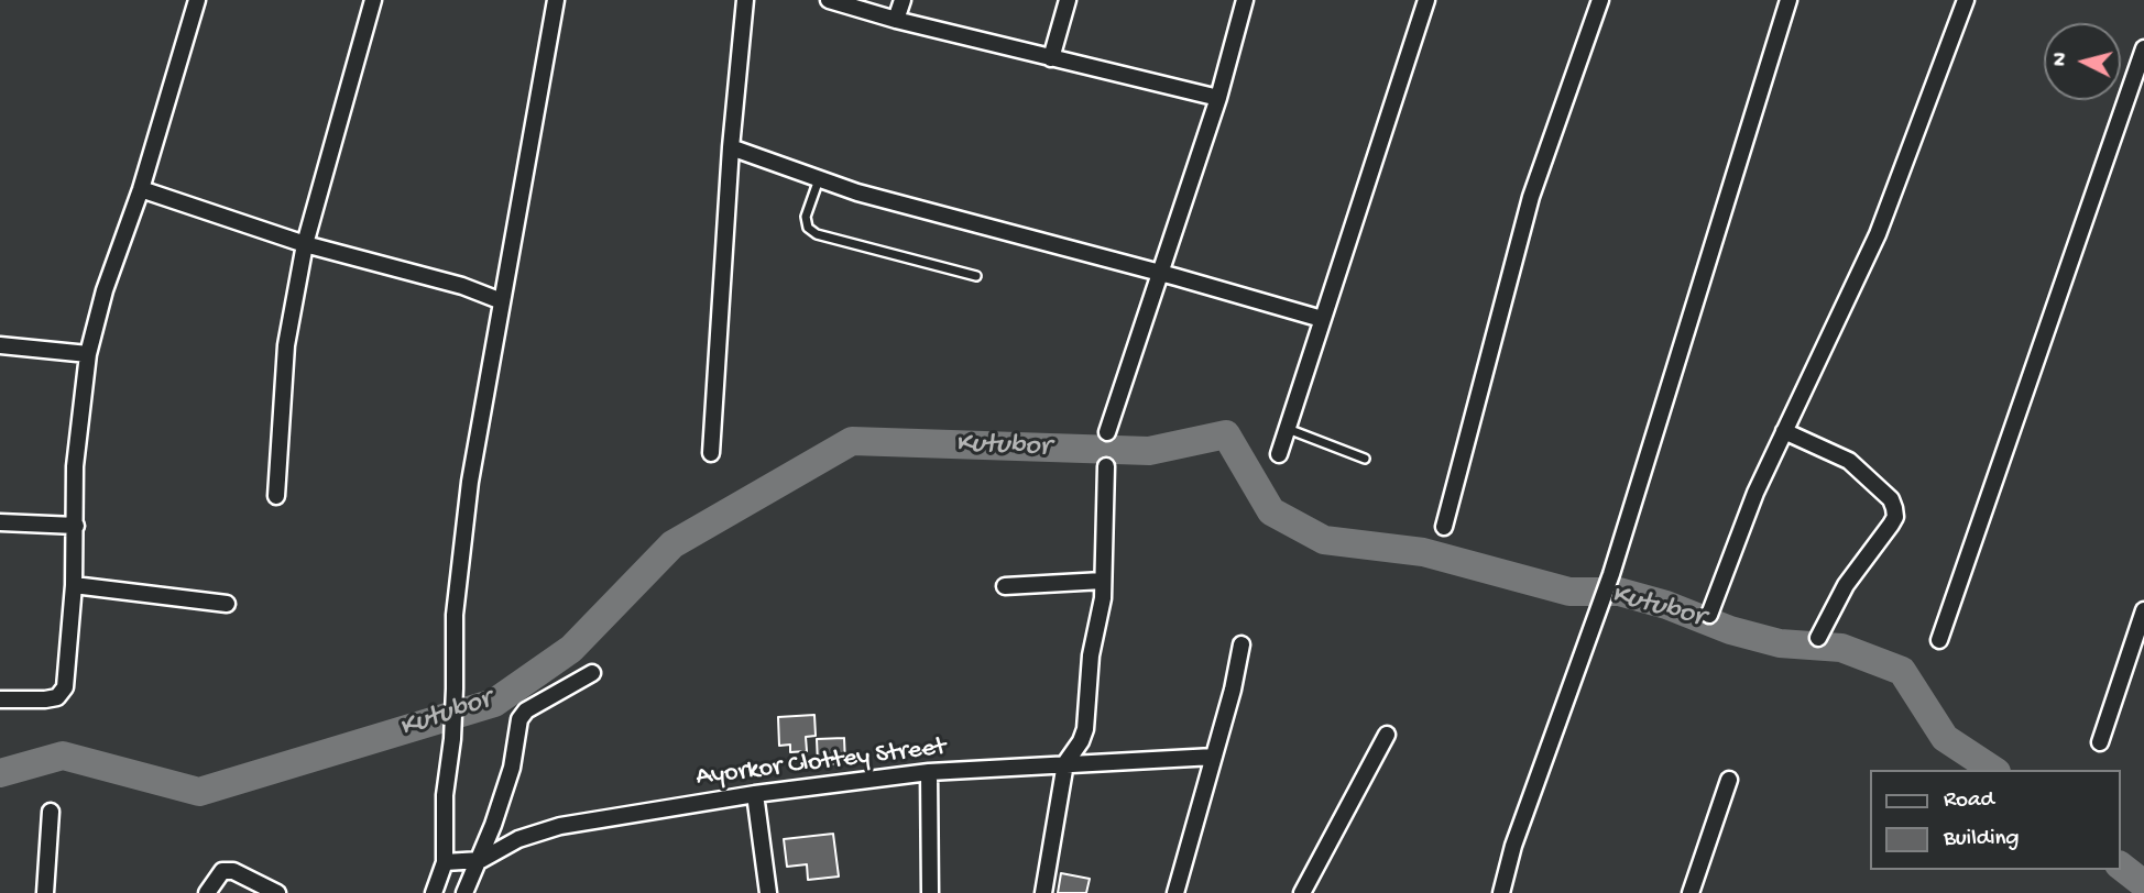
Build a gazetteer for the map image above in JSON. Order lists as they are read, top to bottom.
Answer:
{
  "streets": {
    "street": ["Ayorkor Clottey Street"]
  },
  "water": ["Kutubor"],
  "legend": ["Road", "Building"],
  "north": "left"
}
